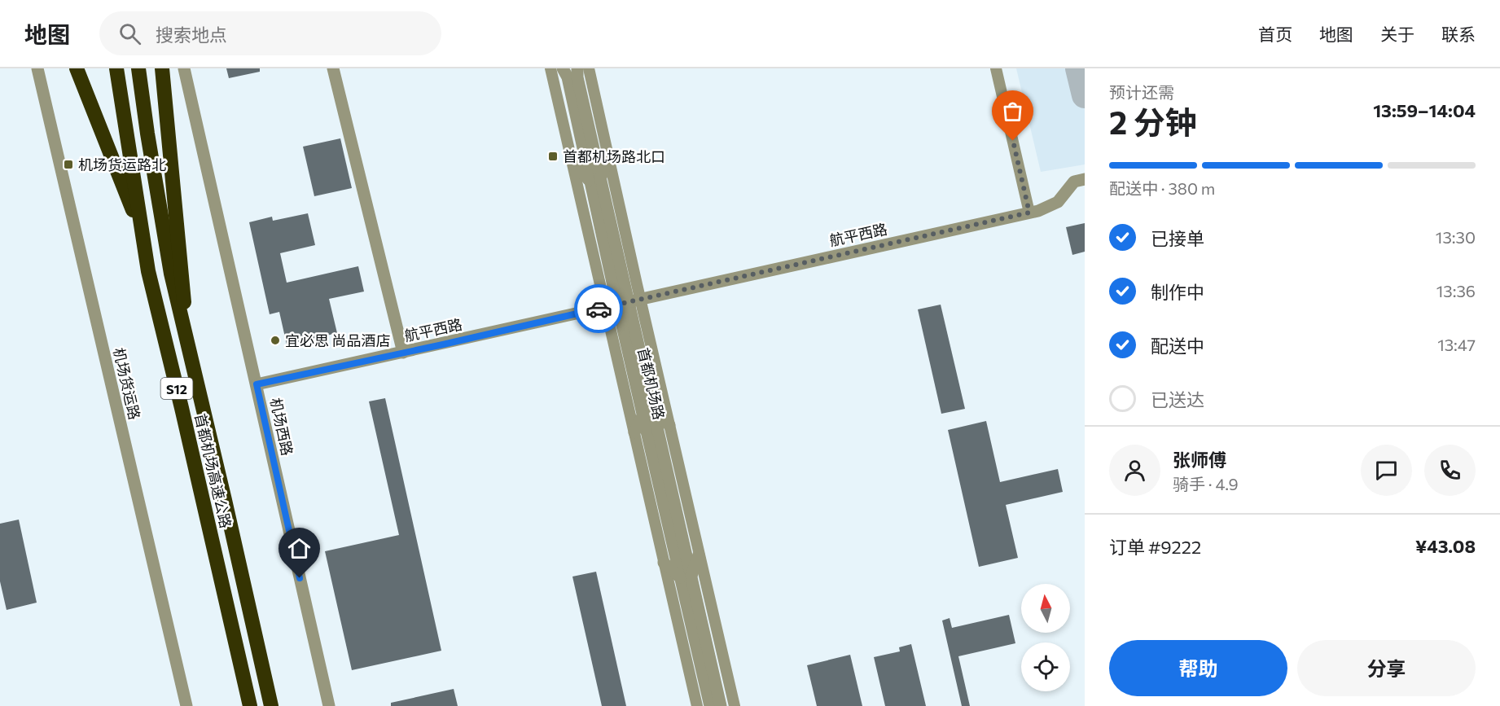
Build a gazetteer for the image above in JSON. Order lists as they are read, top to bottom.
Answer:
{
  "streets": {
    "highway": ["S12", "首都机场高速公路"],
    "street": [
      "航平西路",
      "机场货运路",
      "首都机场路",
      "机场西路"
    ]
  },
  "crossings": [
    ["航平西路", "首都机场路"],
    ["航平西路", "机场西路"]
  ],
  "places": {
    "transit": ["首都机场路北口", "机场货运路北"],
    "other": ["宜必思 尚品酒店"]
  },
  "north": "top",
  "page": {
    "header": "地图",
    "search": "搜索地点",
    "nav": [
      "首页",
      "地图",
      "关于",
      "联系"
    ],
    "heading": ["2 分钟", "预计还需", "13:59–14:04"],
    "panel": [
      "张师傅",
      "骑手 · 4.9",
      "订单 #9222",
      "¥43.08"
    ],
    "bar": "配送中 · 380 m",
    "list": [
      ["已接单", "13:30"],
      ["制作中", "13:36"],
      ["配送中", "13:47"],
      "已送达"
    ],
    "buttons": ["帮助", "分享"]
  }
}
